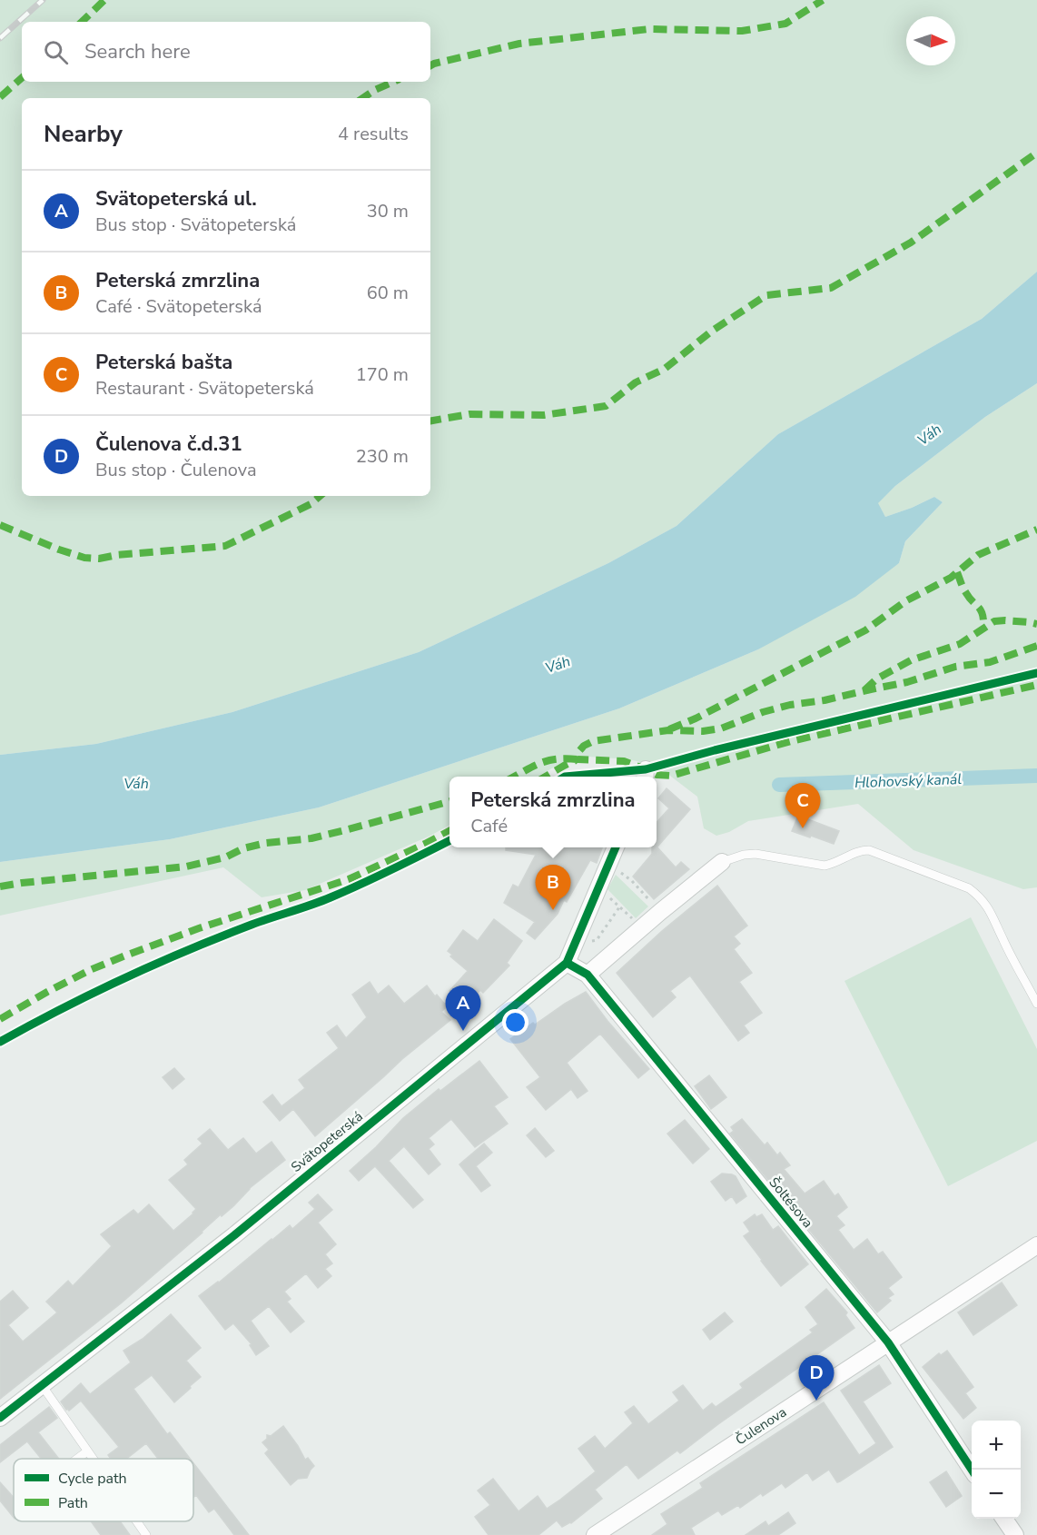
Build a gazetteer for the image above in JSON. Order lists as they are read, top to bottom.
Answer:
{
  "streets": {
    "street": ["Svätopeterská", "Šoltésova", "Čulenova"]
  },
  "crossings": [
    ["Svätopeterská", "Šoltésova"],
    ["Šoltésova", "Čulenova"]
  ],
  "water": ["Váh", "Hlohovský kanál"],
  "legend": ["Cycle path", "Path"],
  "north": "right",
  "page": {
    "search": "Search here",
    "heading": ["Nearby", "4 results"],
    "list": [
      {
        "mark": "A",
        "name": "Svätopeterská ul.",
        "note": "Bus stop · Svätopeterská",
        "value": "30 m"
      },
      {
        "mark": "B",
        "name": "Peterská zmrzlina",
        "note": "Café · Svätopeterská",
        "value": "60 m"
      },
      {
        "mark": "C",
        "name": "Peterská bašta",
        "note": "Restaurant · Svätopeterská",
        "value": "170 m"
      },
      {
        "mark": "D",
        "name": "Čulenova č.d.31",
        "note": "Bus stop · Čulenova",
        "value": "230 m"
      }
    ],
    "popup": ["Peterská zmrzlina", "Café"],
    "pins": [
      "C",
      "B",
      "A",
      "D"
    ],
    "map_buttons": ["+", "−"]
  }
}
